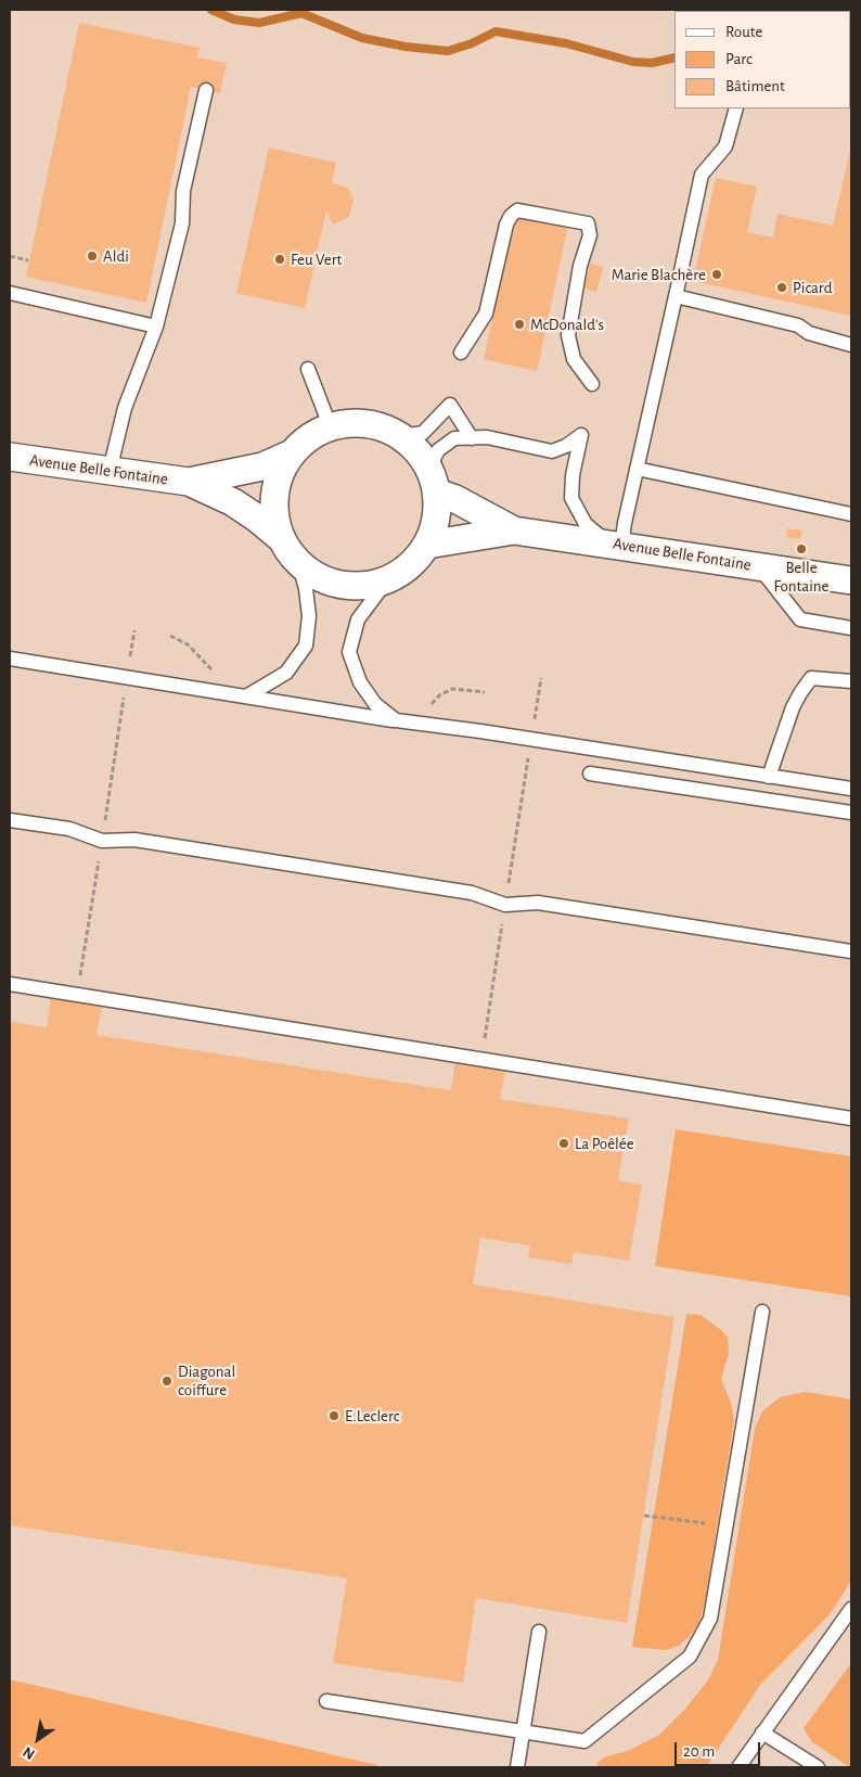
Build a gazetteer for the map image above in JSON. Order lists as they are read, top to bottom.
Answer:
{
  "streets": {
    "street": ["Avenue Belle Fontaine"]
  },
  "places": [
    "Aldi",
    "Feu Vert",
    "Marie Blachère",
    "Picard",
    "McDonald's",
    "Belle Fontaine",
    "La Poêlée",
    "Diagonal coiffure",
    "E.Leclerc"
  ],
  "legend": ["Route", "Parc", "Bâtiment"],
  "scale_bar": "20 m",
  "north": "bottom left"
}
